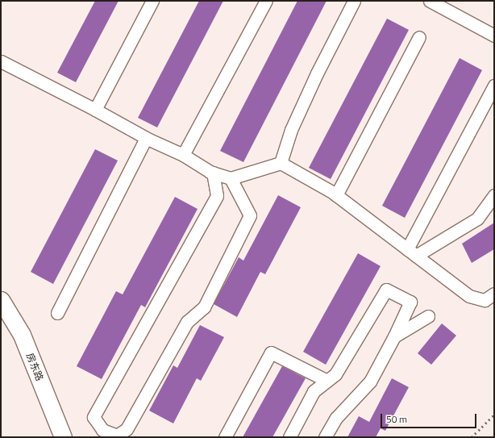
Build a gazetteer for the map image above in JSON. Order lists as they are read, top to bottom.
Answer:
{
  "streets": {
    "main road": ["房东路"]
  },
  "scale_bar": "50 m"
}
